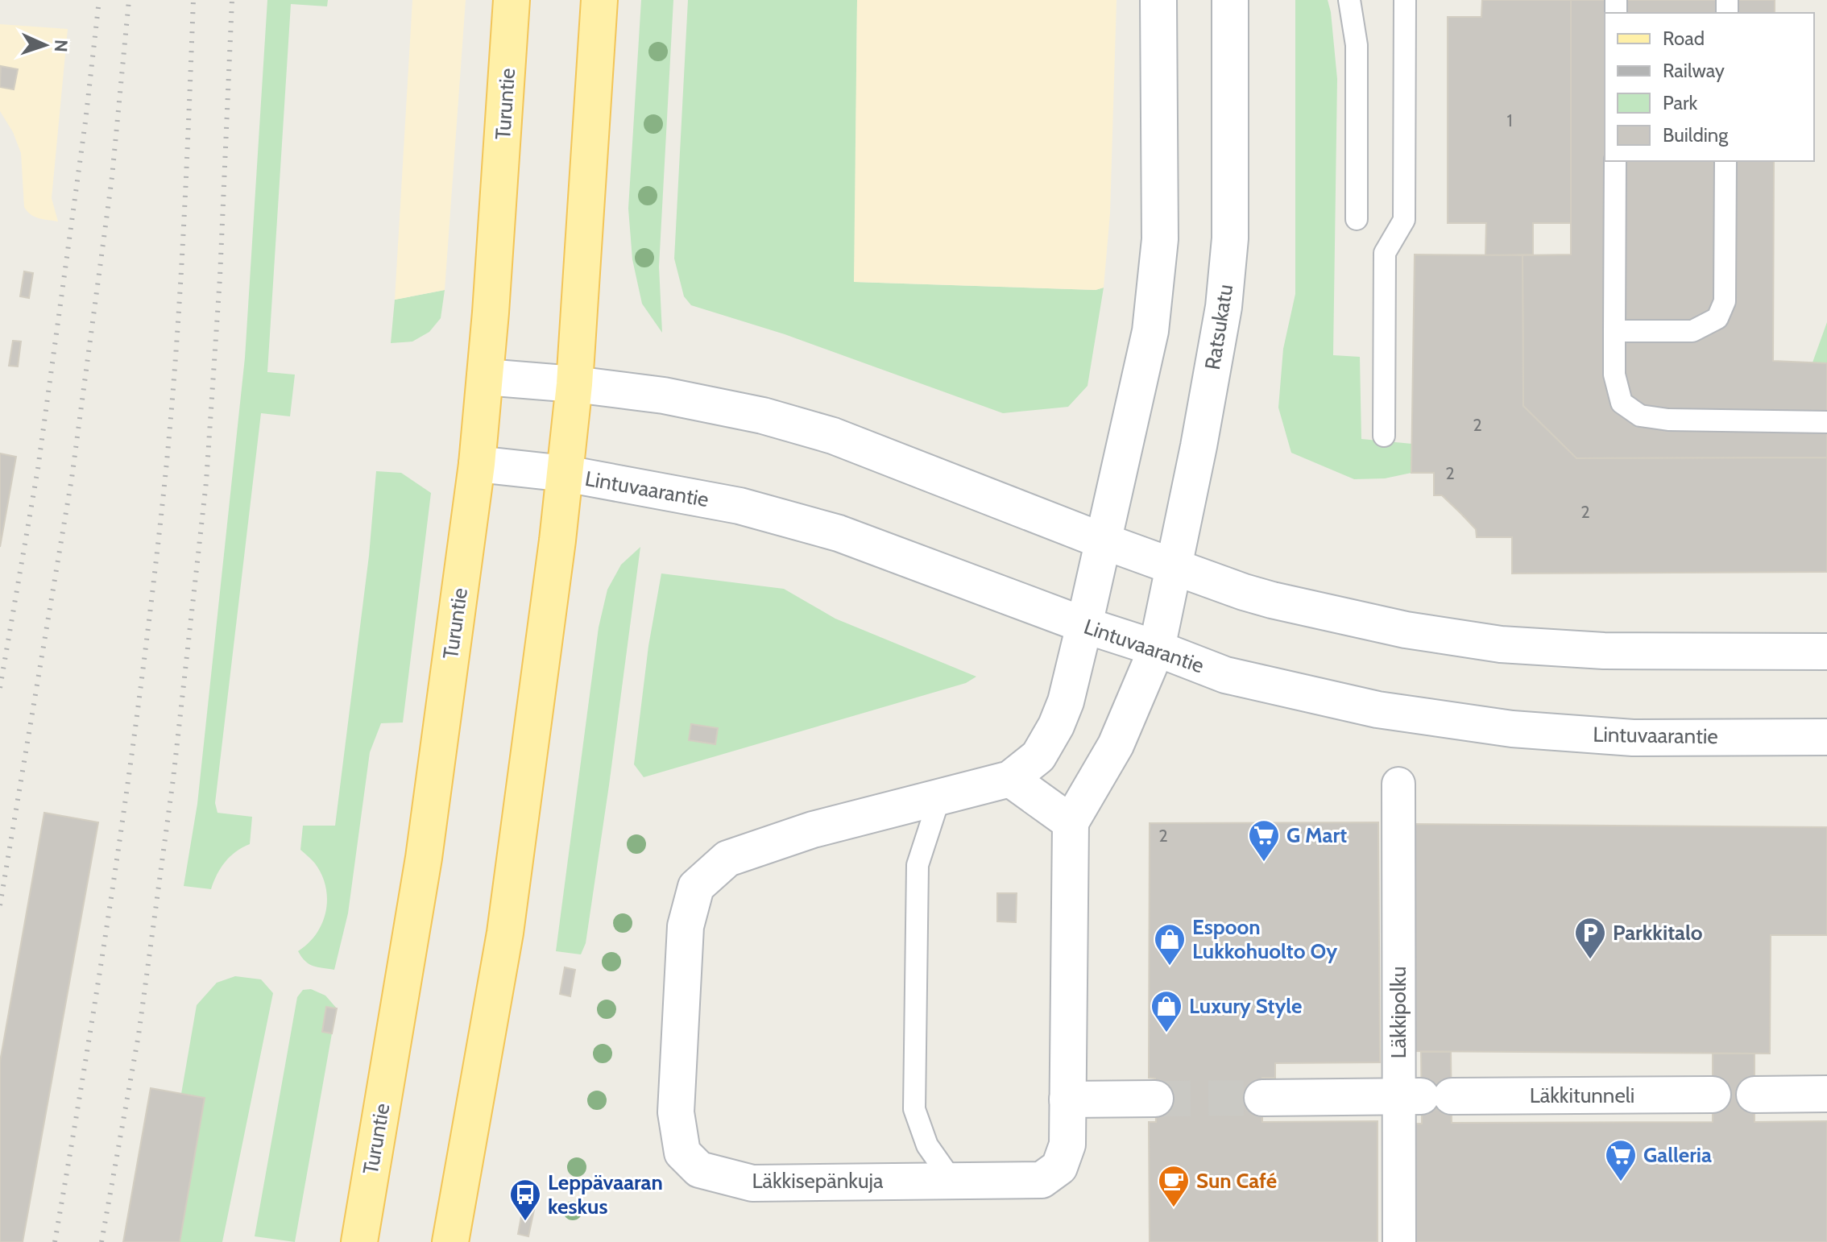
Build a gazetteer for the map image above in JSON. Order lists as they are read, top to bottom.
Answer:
{
  "streets": {
    "main road": [
      "Turuntie",
      "Ratsukatu",
      "Lintuvaarantie",
      "Läkkitunneli",
      "Läkkisepänkuja"
    ],
    "street": ["Läkkipolku"]
  },
  "crossings": [
    ["Turuntie", "Lintuvaarantie"],
    ["Ratsukatu", "Lintuvaarantie"],
    ["Ratsukatu", "Läkkisepänkuja"],
    ["Lintuvaarantie", "Läkkisepänkuja"],
    ["Läkkipolku", "Läkkitunneli"]
  ],
  "places": {
    "supermarket": ["G Mart", "Galleria"],
    "parking": ["Parkkitalo"],
    "shop": ["Espoon Lukkohuolto Oy", "Luxury Style"],
    "cafe": ["Sun Café"],
    "bus stop": ["Leppävaaran keskus"]
  },
  "house_numbers": [
    "1",
    "2",
    "2",
    "2",
    "2"
  ],
  "legend": [
    "Road",
    "Railway",
    "Park",
    "Building"
  ],
  "north": "right"
}
